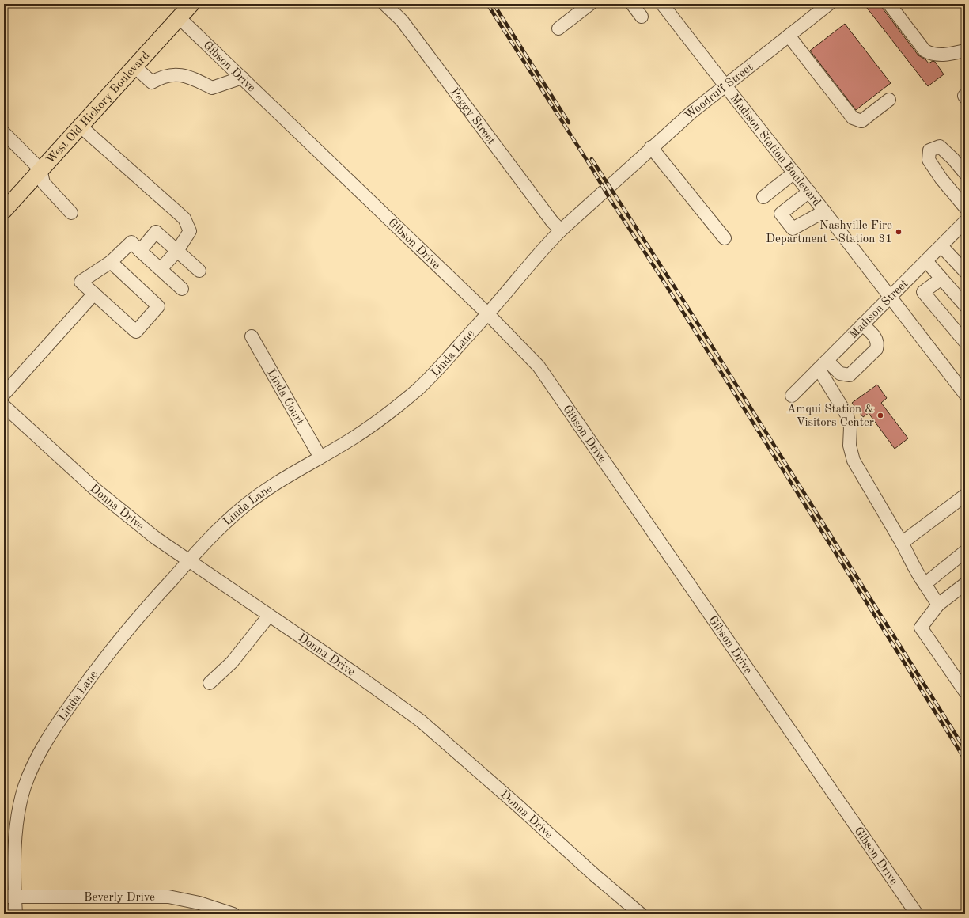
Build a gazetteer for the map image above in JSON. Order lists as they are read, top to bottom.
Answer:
{
  "streets": {
    "main road": ["West Old Hickory Boulevard"],
    "street": [
      "Gibson Drive",
      "Woodruff Street",
      "Peggy Street",
      "Madison Station Boulevard",
      "Madison Street",
      "Linda Lane",
      "Linda Court",
      "Donna Drive",
      "Beverly Drive"
    ]
  },
  "crossings": [
    ["Gibson Drive", "West Old Hickory Boulevard"],
    ["Gibson Drive", "Linda Lane"],
    ["Woodruff Street", "Madison Station Boulevard"],
    ["Woodruff Street", "Linda Lane"],
    ["Peggy Street", "Linda Lane"],
    ["Madison Station Boulevard", "Madison Street"],
    ["Linda Lane", "Linda Court"],
    ["Linda Lane", "Donna Drive"],
    ["Linda Lane", "Beverly Drive"]
  ],
  "places": ["Nashville Fire Department - Station 31", "Amqui Station & Visitors Center"]
}
